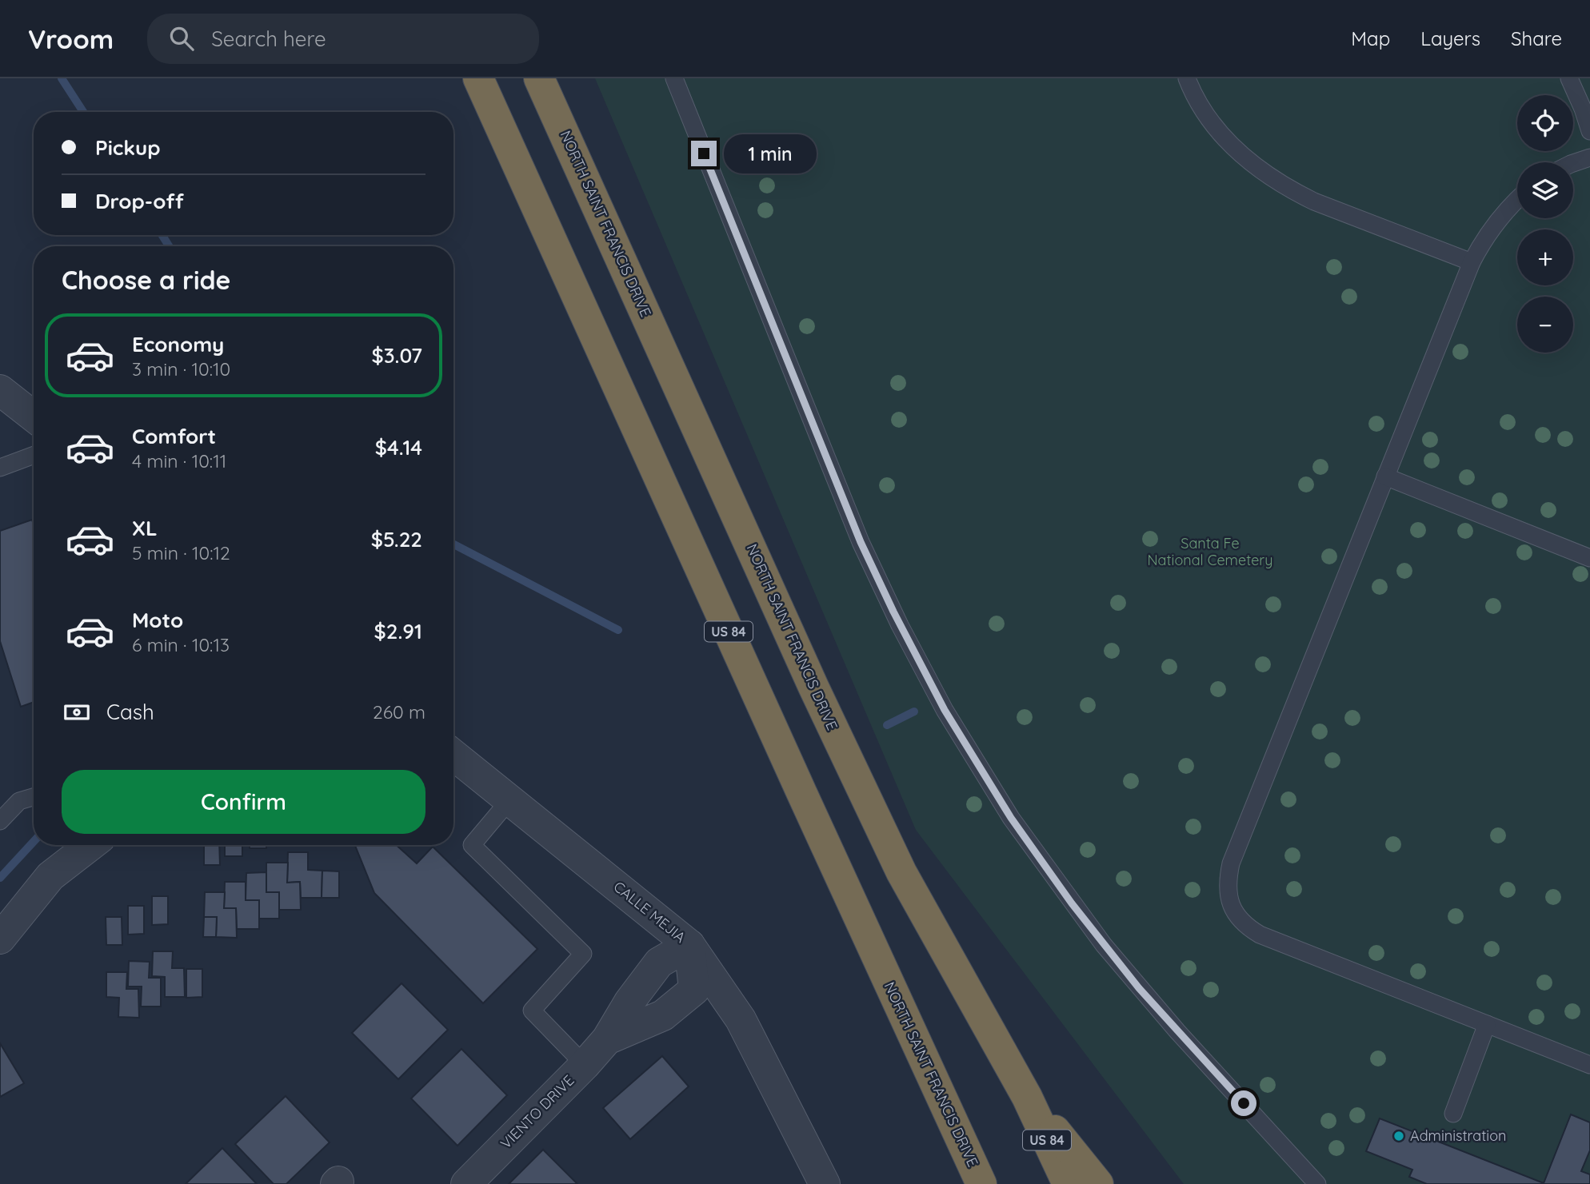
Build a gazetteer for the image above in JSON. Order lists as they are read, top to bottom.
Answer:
{
  "streets": {
    "highway": ["NORTH SAINT FRANCIS DRIVE", "US 84"],
    "street": ["CALLE MEJIA", "VIENTO DRIVE"]
  },
  "crossings": [
    ["CALLE MEJIA", "VIENTO DRIVE"]
  ],
  "parks": ["Santa Fe National Cemetery"],
  "places": ["Administration"],
  "page": {
    "header": "Vroom",
    "search": "Search here",
    "nav": ["Map", "Layers", "Share"],
    "map_buttons": ["+", "−"],
    "banner": ["Pickup", "Drop-off"],
    "bubble": "1 min",
    "heading": "Choose a ride",
    "list": [
      {
        "name": "Economy",
        "note": "3 min · 10:10",
        "value": "$3.07"
      },
      {
        "name": "Comfort",
        "note": "4 min · 10:11",
        "value": "$4.14"
      },
      {
        "name": "XL",
        "note": "5 min · 10:12",
        "value": "$5.22"
      },
      {
        "name": "Moto",
        "note": "6 min · 10:13",
        "value": "$2.91"
      }
    ],
    "pay": ["Cash", "260 m"],
    "buttons": "Confirm"
  }
}
